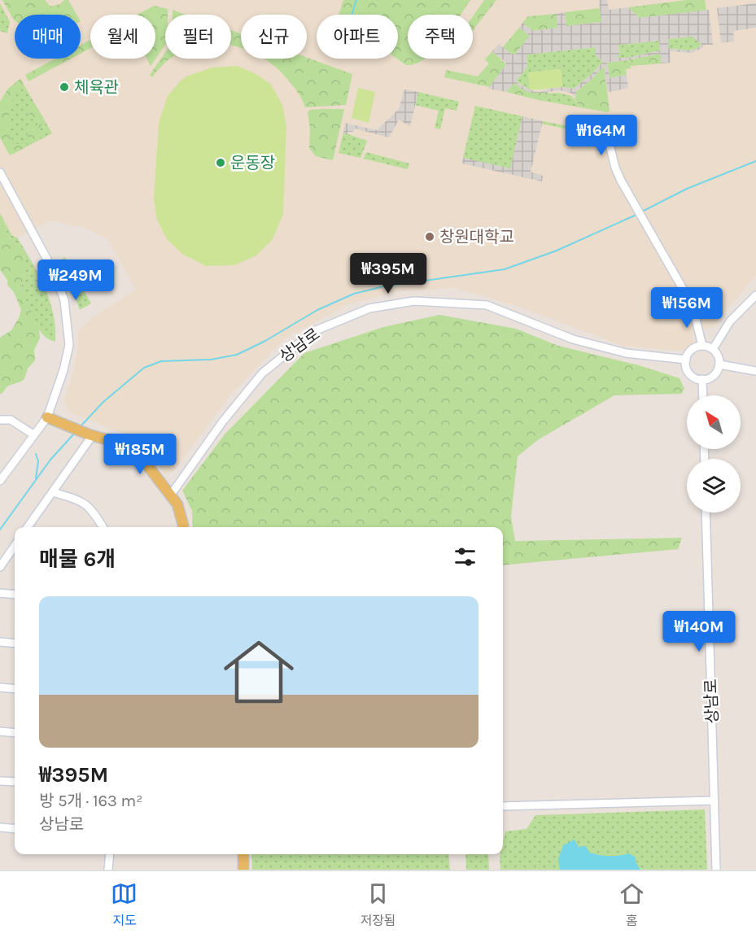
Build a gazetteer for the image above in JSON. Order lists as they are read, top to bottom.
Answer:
{
  "streets": {
    "street": ["상남로"]
  },
  "places": ["체육관", "운동장", "창원대학교"],
  "north": "top left",
  "page": {
    "chip": [
      "매매",
      "월세",
      "필터",
      "신규",
      "아파트",
      "주택"
    ],
    "price": [
      "₩164M",
      "₩395M",
      "₩249M",
      "₩156M",
      "₩185M",
      "₩140M"
    ],
    "heading": "매물 6개",
    "list": [
      {
        "name": "₩395M",
        "note": "방 5개 · 163 m² · 상남로"
      }
    ],
    "tabs": ["지도", "저장됨", "홈"]
  }
}
